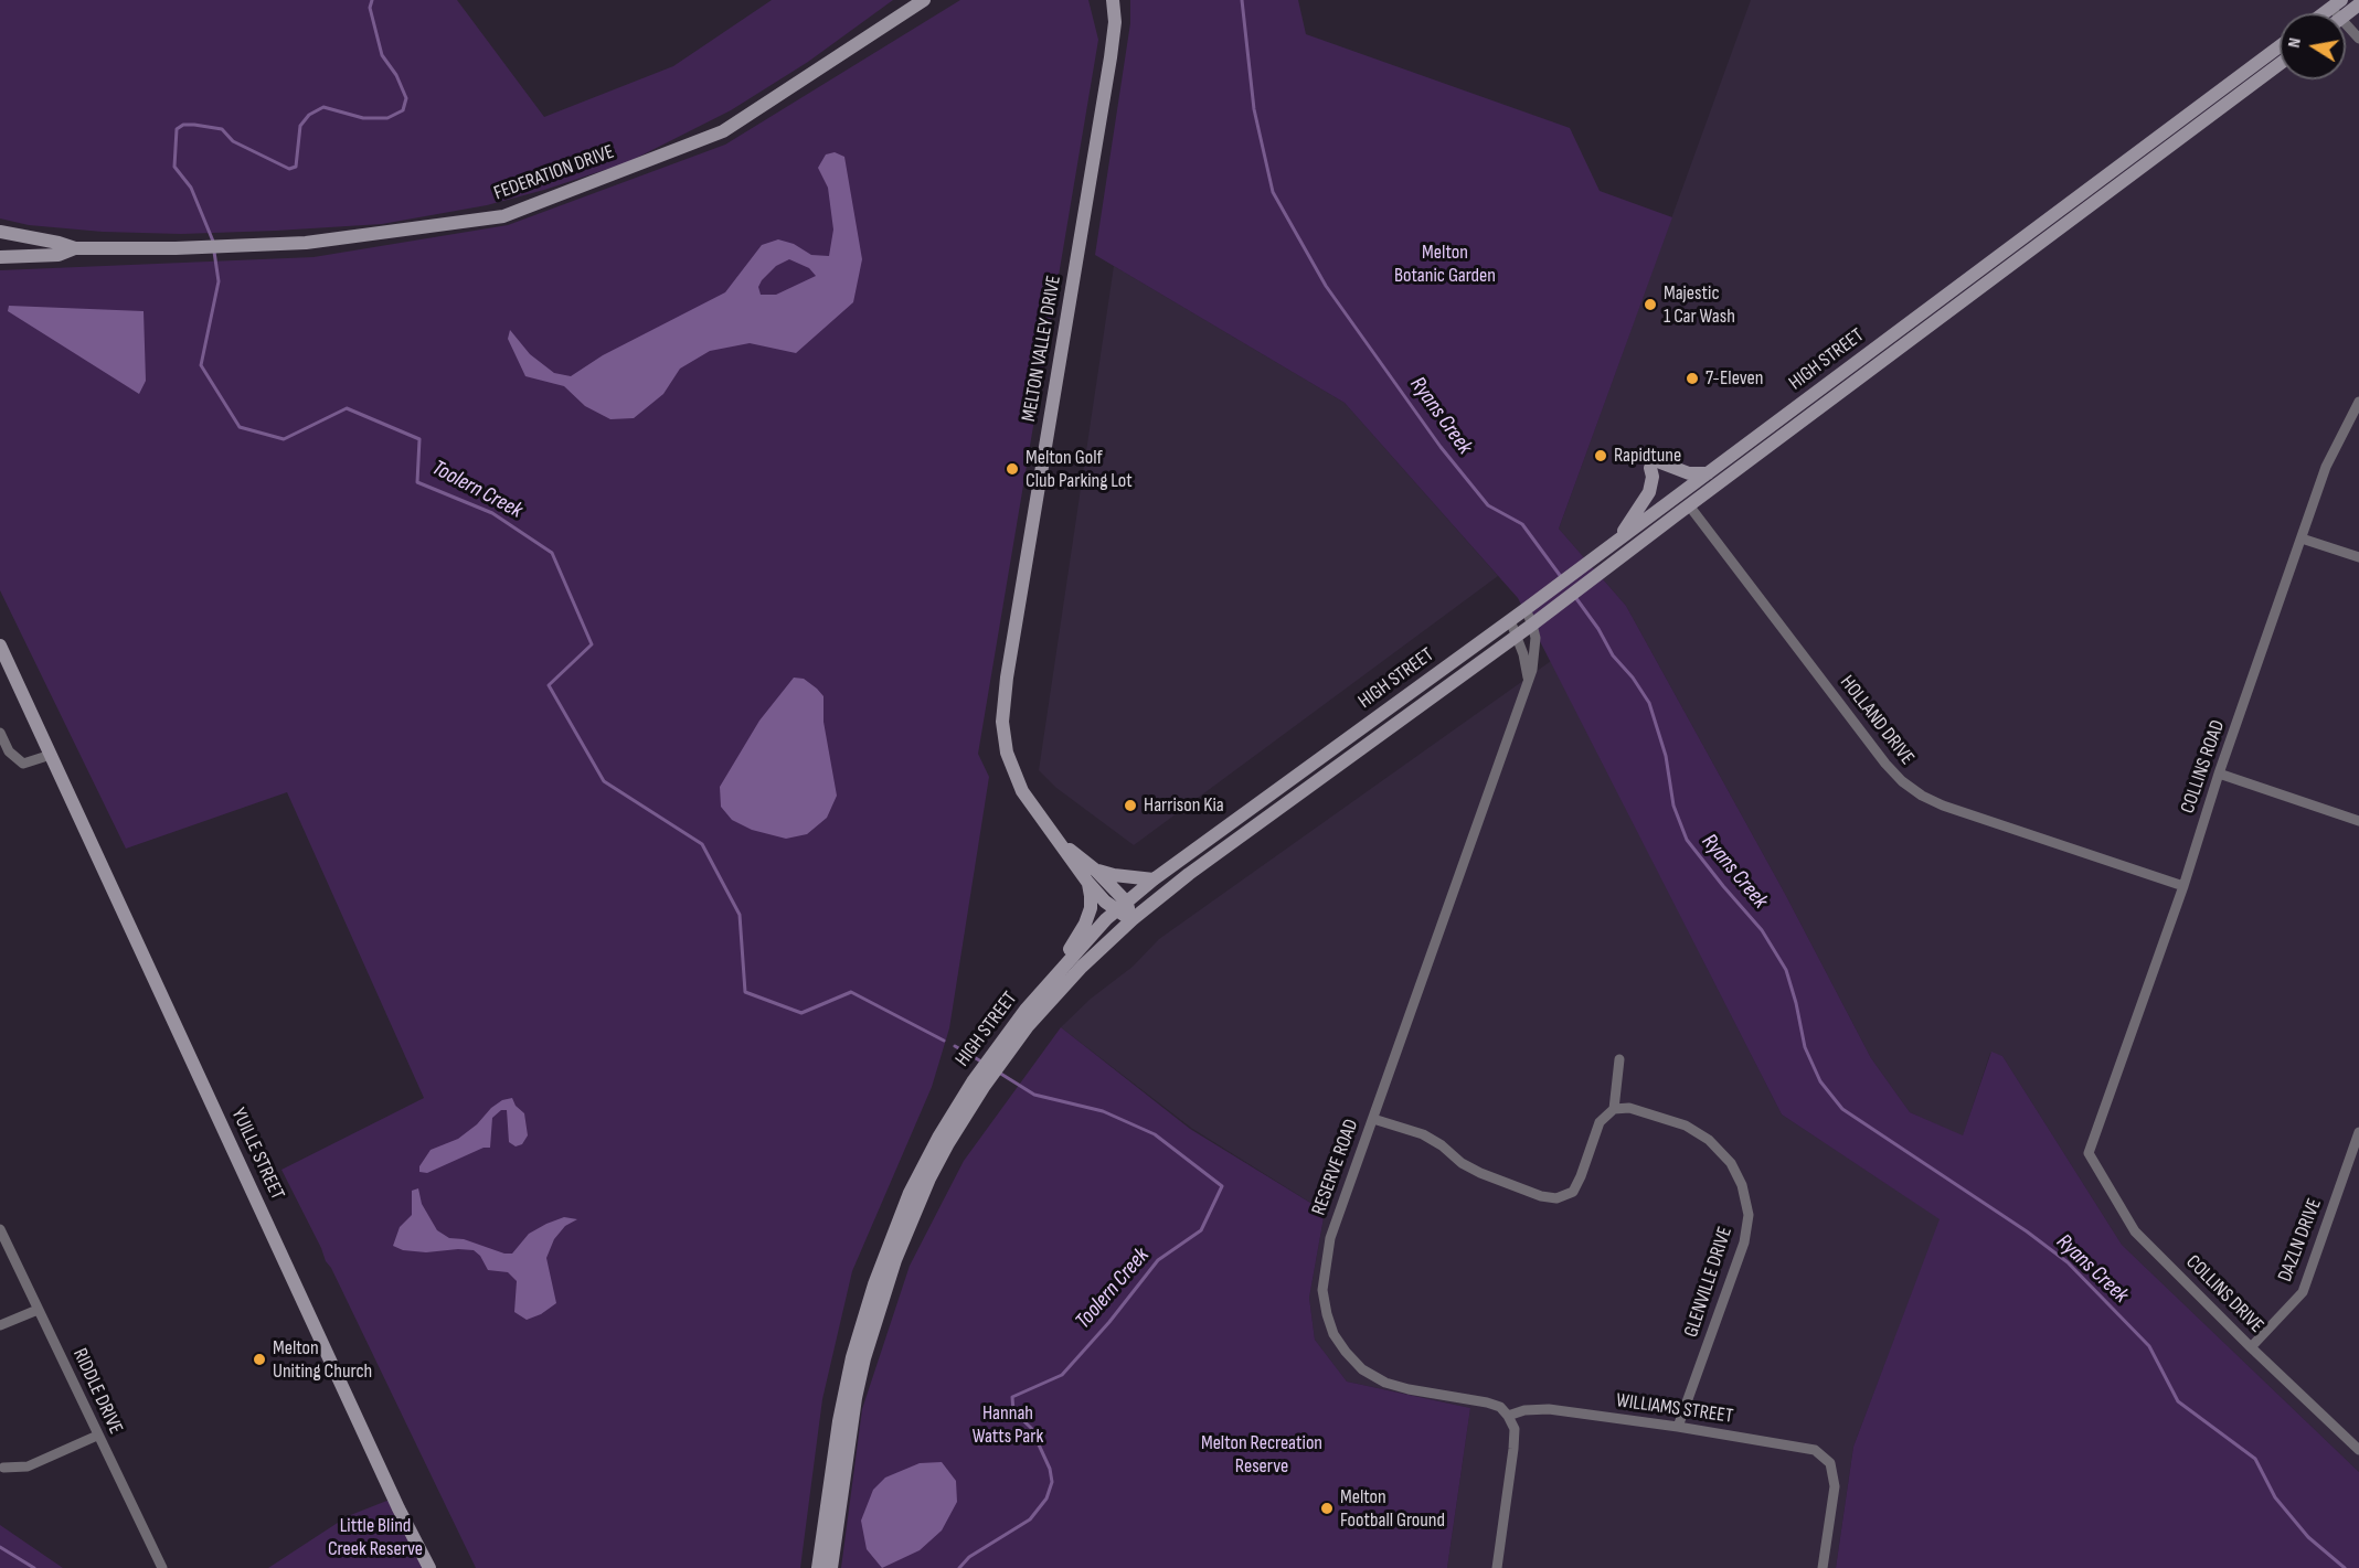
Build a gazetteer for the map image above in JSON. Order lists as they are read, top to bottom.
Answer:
{
  "streets": {
    "main road": [
      "FEDERATION DRIVE",
      "MELTON VALLEY DRIVE",
      "HIGH STREET",
      "YUILLE STREET"
    ],
    "street": [
      "HOLLAND DRIVE",
      "COLLINS ROAD",
      "RESERVE ROAD",
      "DAZLN DRIVE",
      "GLENVILLE DRIVE",
      "COLLINS DRIVE",
      "RIDDLE DRIVE",
      "WILLIAMS STREET"
    ]
  },
  "crossings": [
    ["MELTON VALLEY DRIVE", "HIGH STREET"],
    ["HIGH STREET", "HOLLAND DRIVE"],
    ["HIGH STREET", "RESERVE ROAD"],
    ["HOLLAND DRIVE", "COLLINS ROAD"],
    ["COLLINS ROAD", "COLLINS DRIVE"],
    ["RESERVE ROAD", "WILLIAMS STREET"],
    ["DAZLN DRIVE", "COLLINS DRIVE"],
    ["GLENVILLE DRIVE", "WILLIAMS STREET"]
  ],
  "water": ["Ryans Creek", "Toolern Creek"],
  "parks": [
    "Melton Botanic Garden",
    "Hannah Watts Park",
    "Melton Recreation Reserve",
    "Little Blind Creek Reserve"
  ],
  "places": [
    "Majestic 1 Car Wash",
    "7-Eleven",
    "Rapidtune",
    "Melton Golf Club Parking Lot",
    "Harrison Kia",
    "Melton Uniting Church",
    "Melton Football Ground"
  ],
  "north": "left"
}
